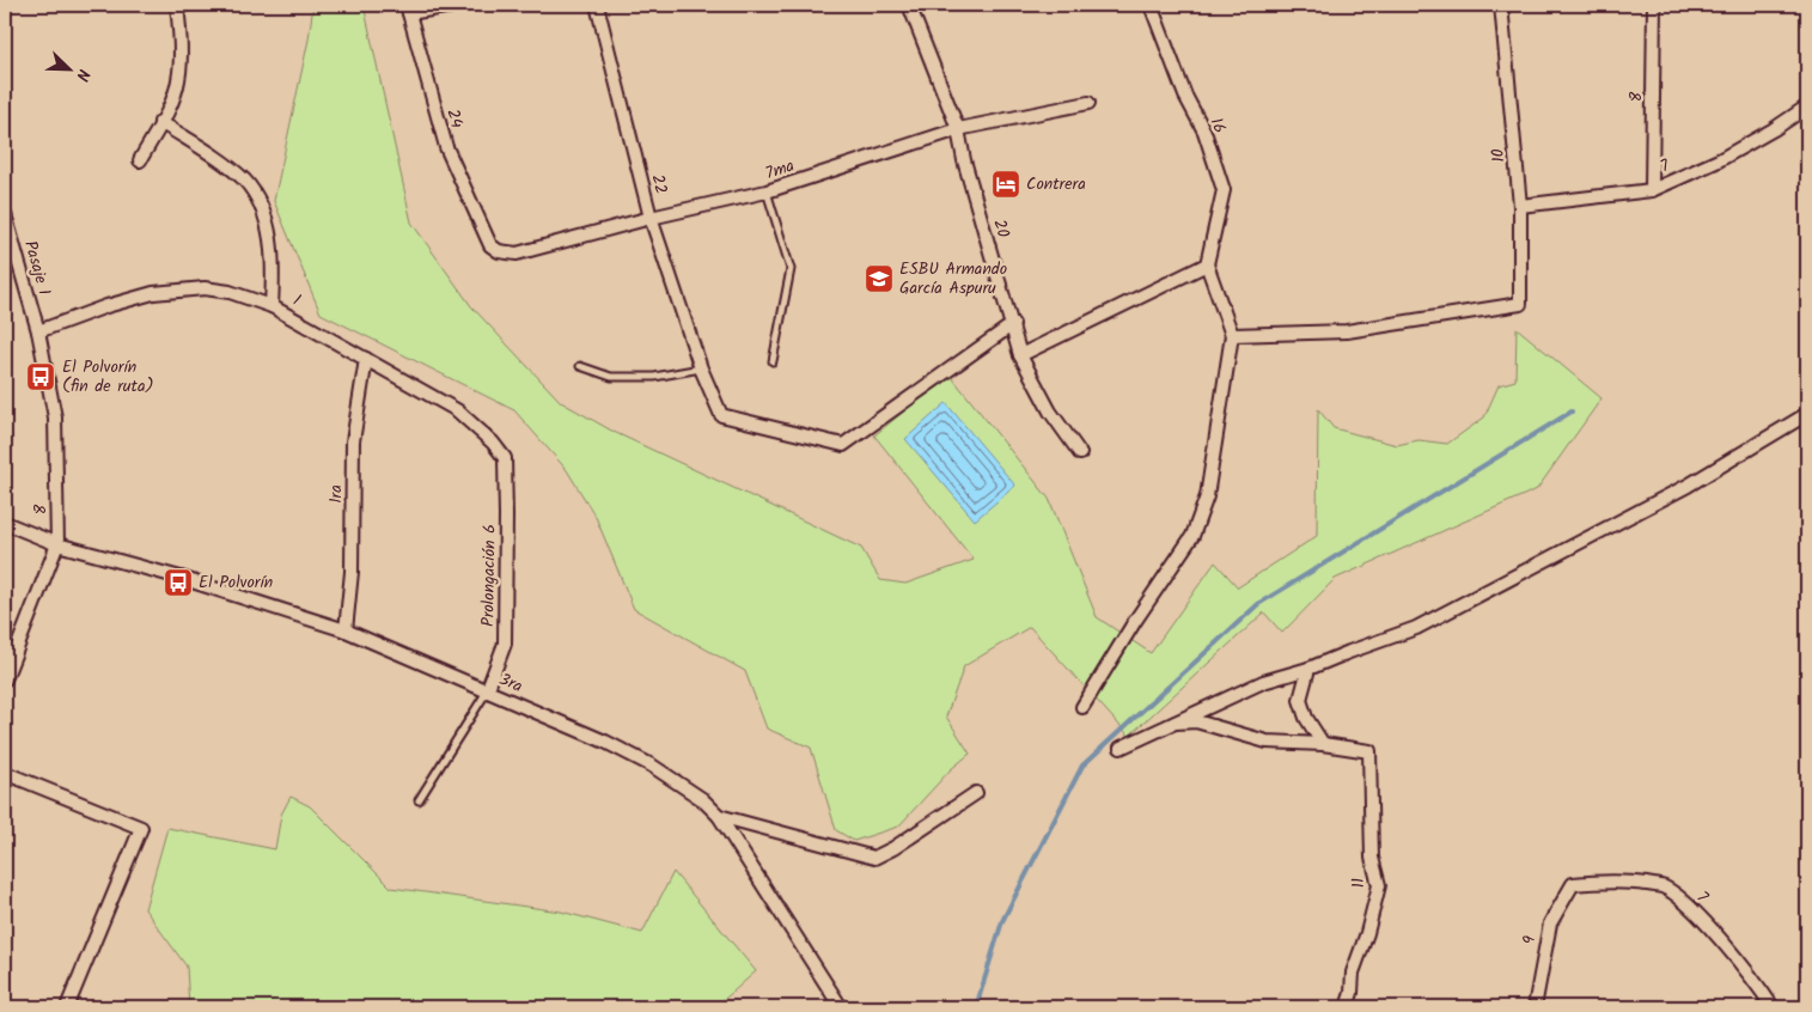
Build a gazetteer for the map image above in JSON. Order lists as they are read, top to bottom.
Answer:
{
  "streets": {
    "street": [
      "8",
      "24",
      "16",
      "10",
      "7",
      "7ma",
      "22",
      "20",
      "Pasaje 1",
      "1",
      "1ra",
      "Prolongación 6",
      "3ra",
      "11",
      "9"
    ]
  },
  "crossings": [
    ["8", "7"],
    ["8", "Pasaje 1"],
    ["8", "1"],
    ["8", "3ra"],
    ["24", "7ma"],
    ["10", "7"],
    ["7", "9"],
    ["7ma", "22"],
    ["7ma", "20"],
    ["22", "20"],
    ["Pasaje 1", "1"],
    ["1", "1ra"],
    ["1", "Prolongación 6"],
    ["1ra", "3ra"],
    ["Prolongación 6", "3ra"]
  ],
  "places": {
    "hotel": ["Contrera"],
    "school or university": ["ESBU Armando García Aspuru"],
    "bus stop": ["El Polvorín (fin de ruta)", "El Polvorín"]
  },
  "north": "bottom right"
}
